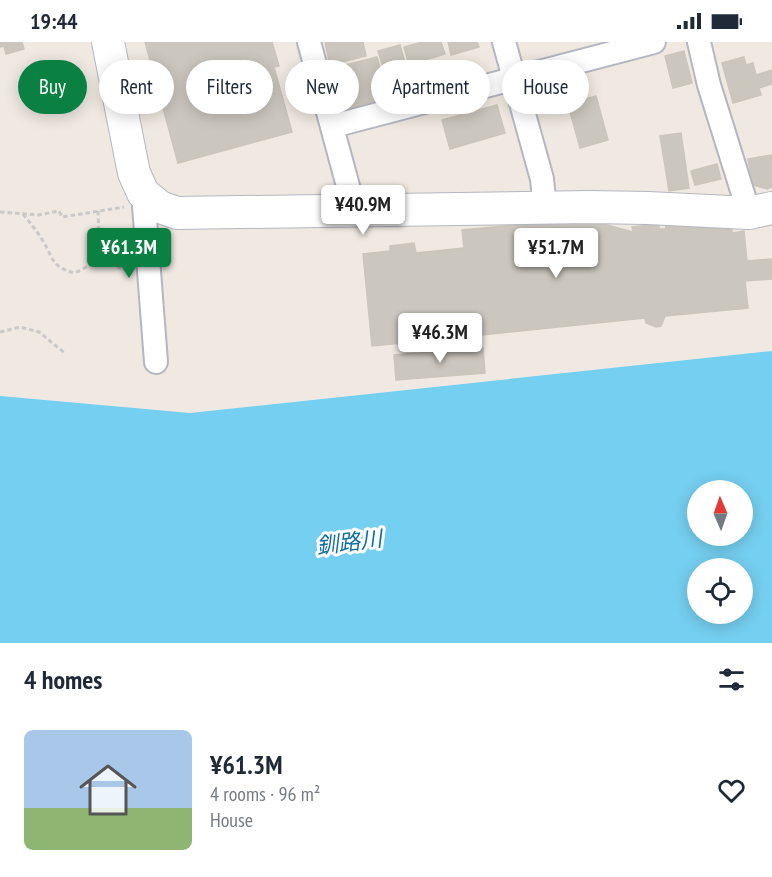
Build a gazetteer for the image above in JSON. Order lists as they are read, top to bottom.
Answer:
{
  "water": ["釧路川"],
  "north": "top",
  "page": {
    "status": "19:44",
    "chip": [
      "Buy",
      "Rent",
      "Filters",
      "New",
      "Apartment",
      "House"
    ],
    "price": [
      "¥40.9M",
      "¥61.3M",
      "¥51.7M",
      "¥46.3M"
    ],
    "heading": "4 homes",
    "list": [
      {
        "name": "¥61.3M",
        "note": "4 rooms · 96 m² · House"
      }
    ]
  }
}
